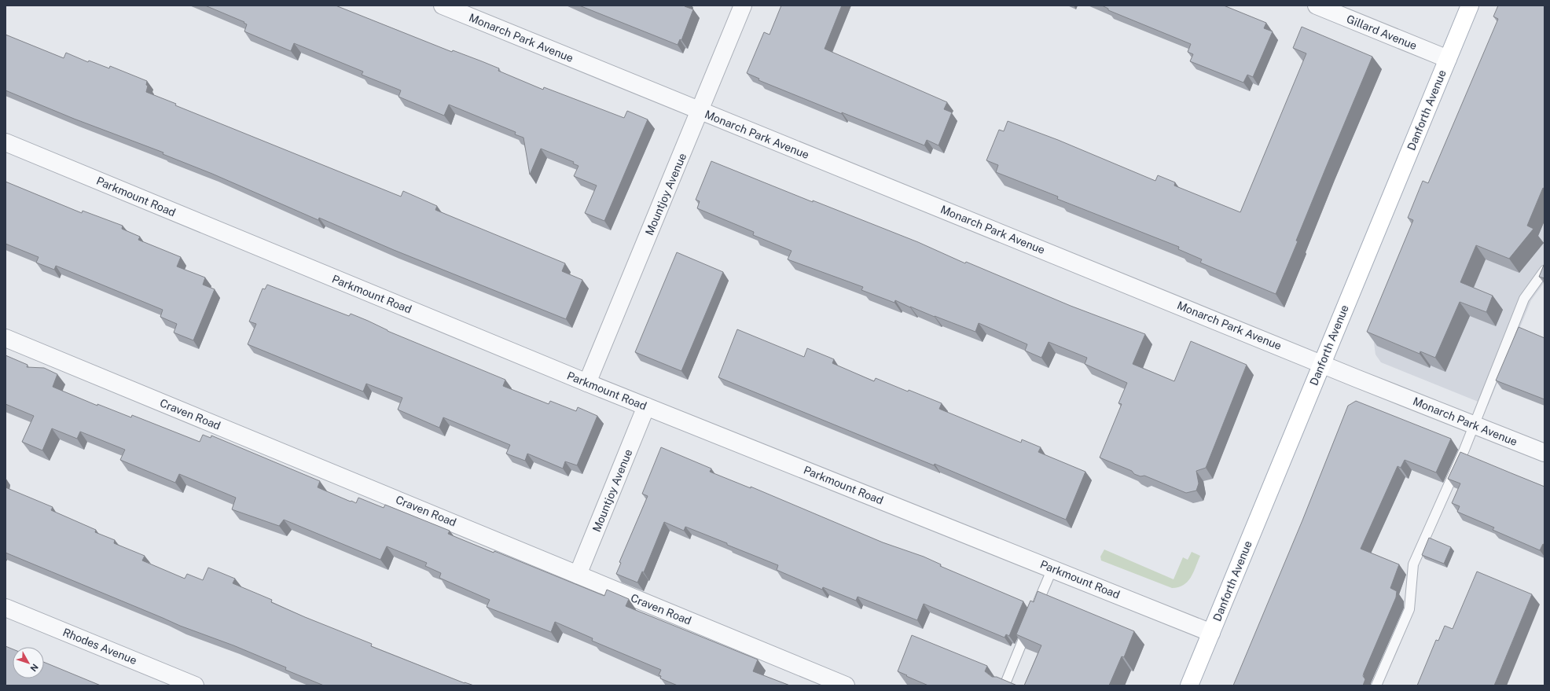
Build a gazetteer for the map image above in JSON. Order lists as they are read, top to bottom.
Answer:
{
  "streets": {
    "main road": ["Danforth Avenue"],
    "street": [
      "Gillard Avenue",
      "Monarch Park Avenue",
      "Mountjoy Avenue",
      "Parkmount Road",
      "Craven Road",
      "Rhodes Avenue"
    ]
  },
  "crossings": [
    ["Gillard Avenue", "Danforth Avenue"],
    ["Monarch Park Avenue", "Danforth Avenue"],
    ["Monarch Park Avenue", "Mountjoy Avenue"],
    ["Danforth Avenue", "Parkmount Road"],
    ["Mountjoy Avenue", "Parkmount Road"],
    ["Mountjoy Avenue", "Craven Road"]
  ],
  "north": "bottom right"
}
